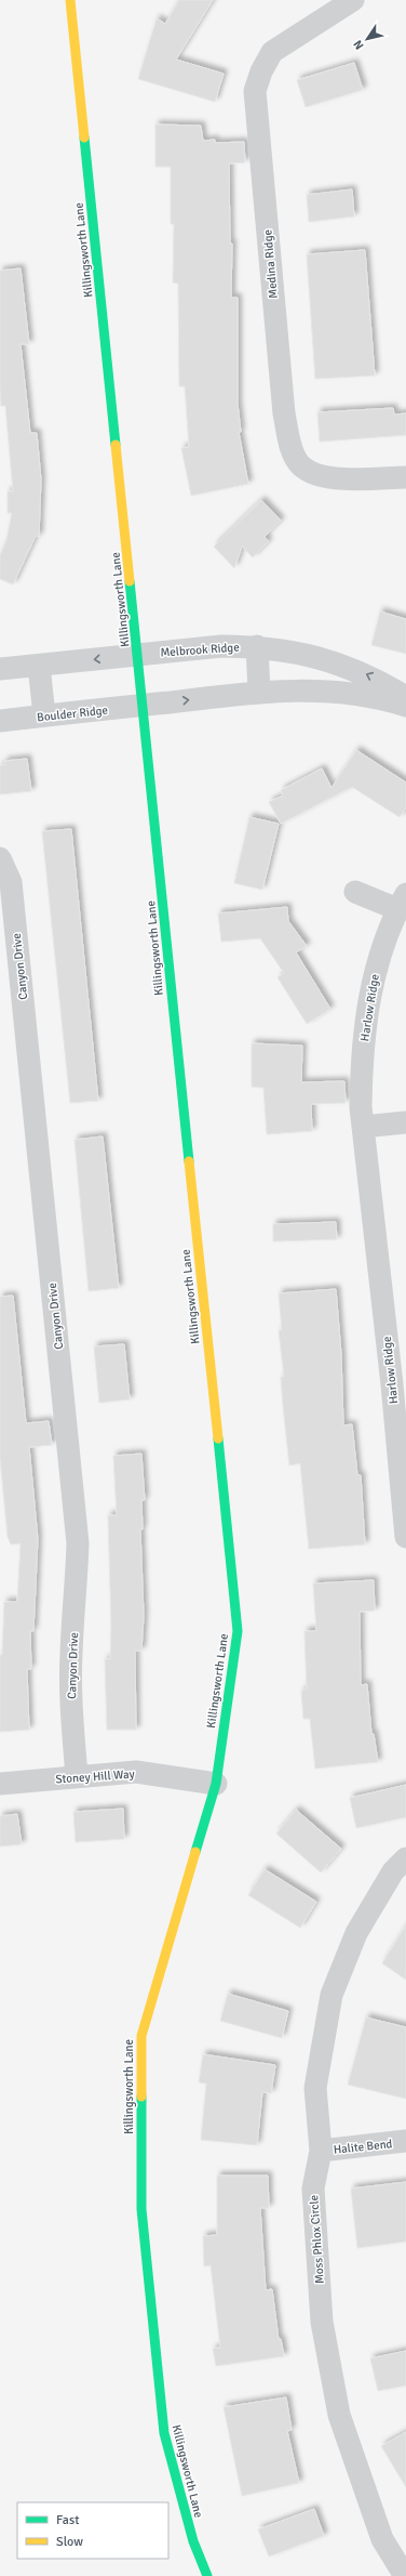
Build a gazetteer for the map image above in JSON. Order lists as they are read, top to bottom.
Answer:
{
  "streets": {
    "street": [
      "Killingsworth Lane",
      "Medina Ridge",
      "Melbrook Ridge",
      "Boulder Ridge",
      "Canyon Drive",
      "Harlow Ridge",
      "Stoney Hill Way",
      "Halite Bend",
      "Moss Phlox Circle"
    ]
  },
  "crossings": [
    ["Killingsworth Lane", "Melbrook Ridge"],
    ["Killingsworth Lane", "Boulder Ridge"],
    ["Killingsworth Lane", "Stoney Hill Way"],
    ["Canyon Drive", "Stoney Hill Way"],
    ["Halite Bend", "Moss Phlox Circle"]
  ],
  "legend": ["Fast", "Slow"],
  "north": "bottom left"
}
